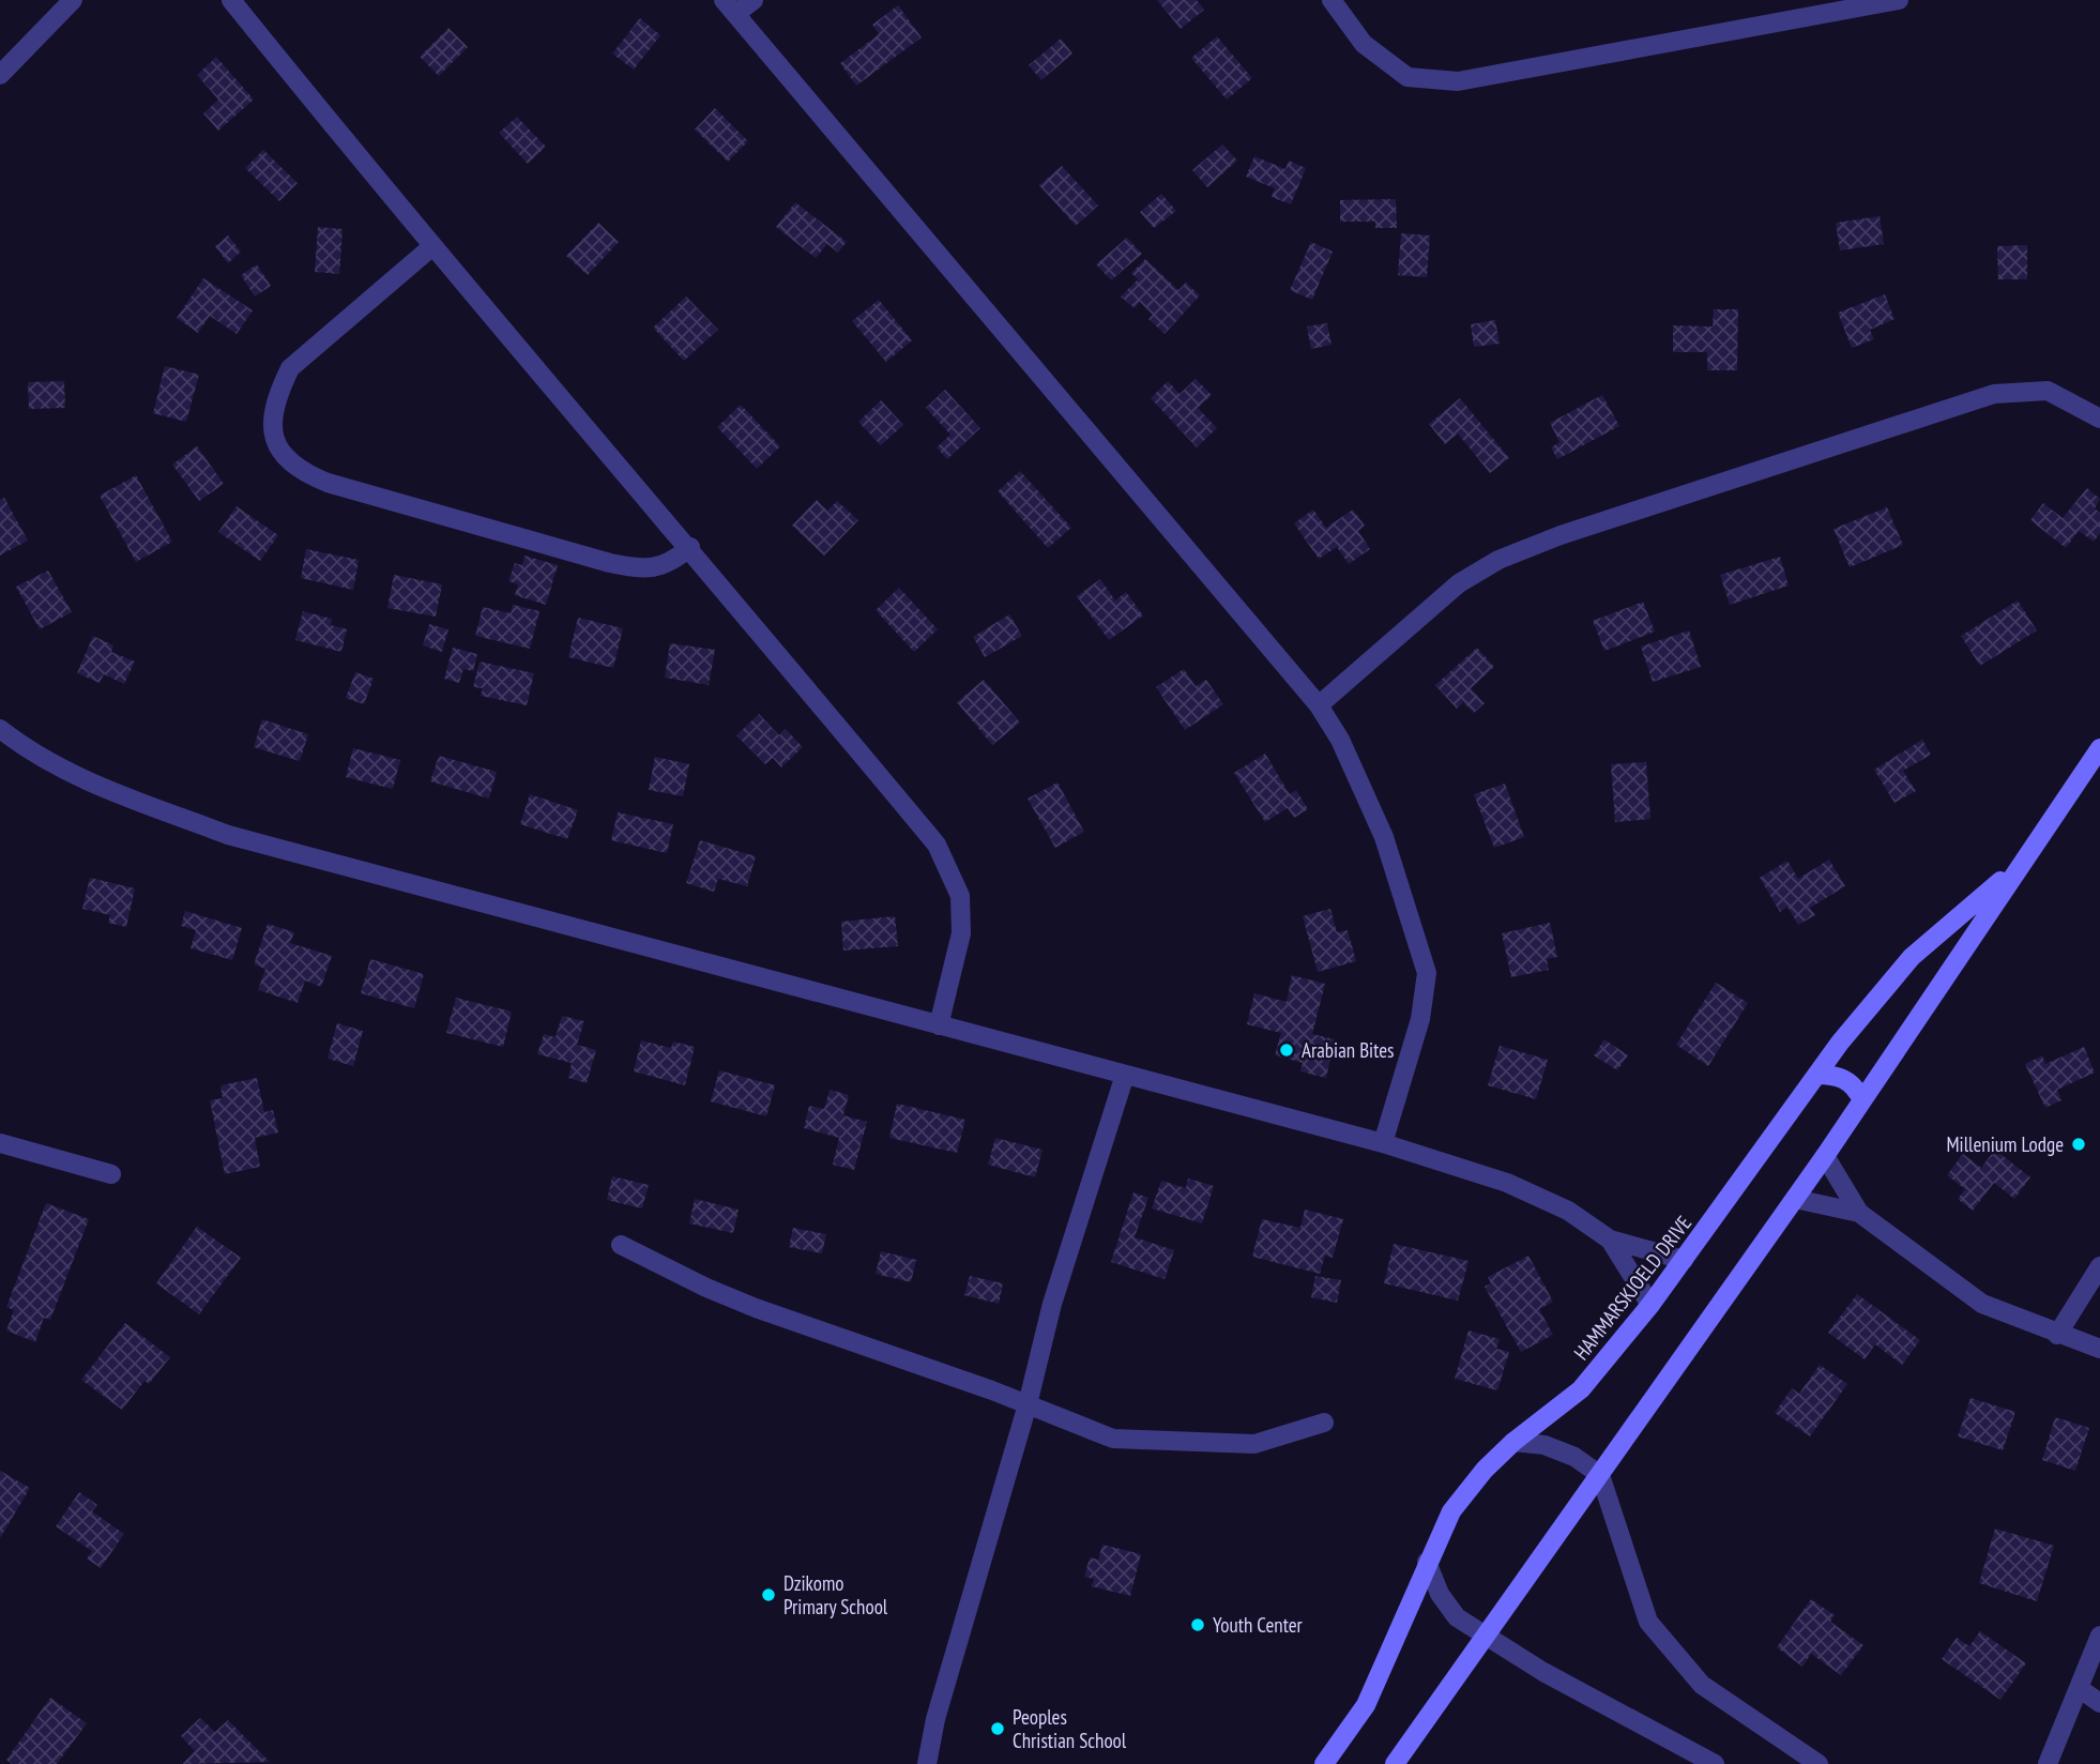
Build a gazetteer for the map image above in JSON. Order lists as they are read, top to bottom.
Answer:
{
  "streets": {
    "main road": ["HAMMARSKJOELD DRIVE"]
  },
  "places": [
    "Arabian Bites",
    "Millenium Lodge",
    "Dzikomo Primary School",
    "Youth Center",
    "Peoples Christian School"
  ]
}
